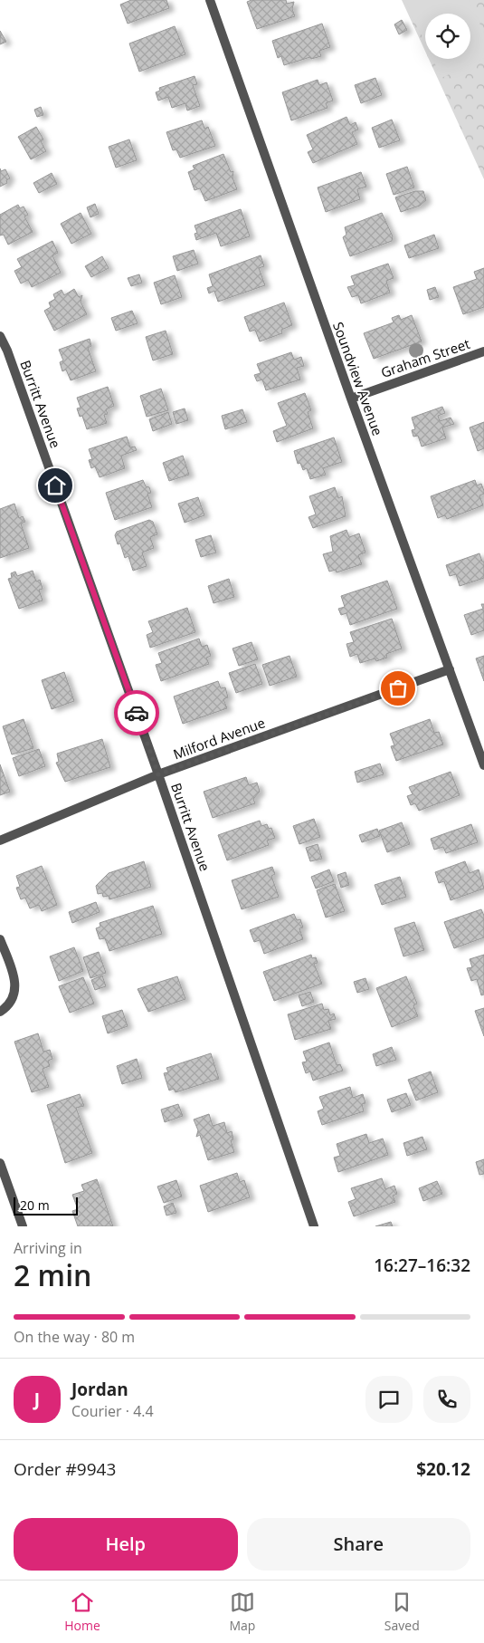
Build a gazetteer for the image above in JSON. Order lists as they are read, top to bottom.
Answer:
{
  "streets": {
    "street": [
      "Graham Street",
      "Soundview Avenue",
      "Burritt Avenue",
      "Milford Avenue"
    ]
  },
  "crossings": [
    ["Graham Street", "Soundview Avenue"],
    ["Soundview Avenue", "Milford Avenue"],
    ["Burritt Avenue", "Milford Avenue"]
  ],
  "scale_bar": "20 m",
  "page": {
    "scale": "20 m",
    "heading": ["2 min", "Arriving in", "16:27–16:32"],
    "panel": [
      "Jordan",
      "Courier · 4.4",
      "Order #9943",
      "$20.12"
    ],
    "bar": "On the way · 80 m",
    "round": "J",
    "buttons": ["Help", "Share"],
    "tabs": ["Home", "Map", "Saved"]
  }
}
